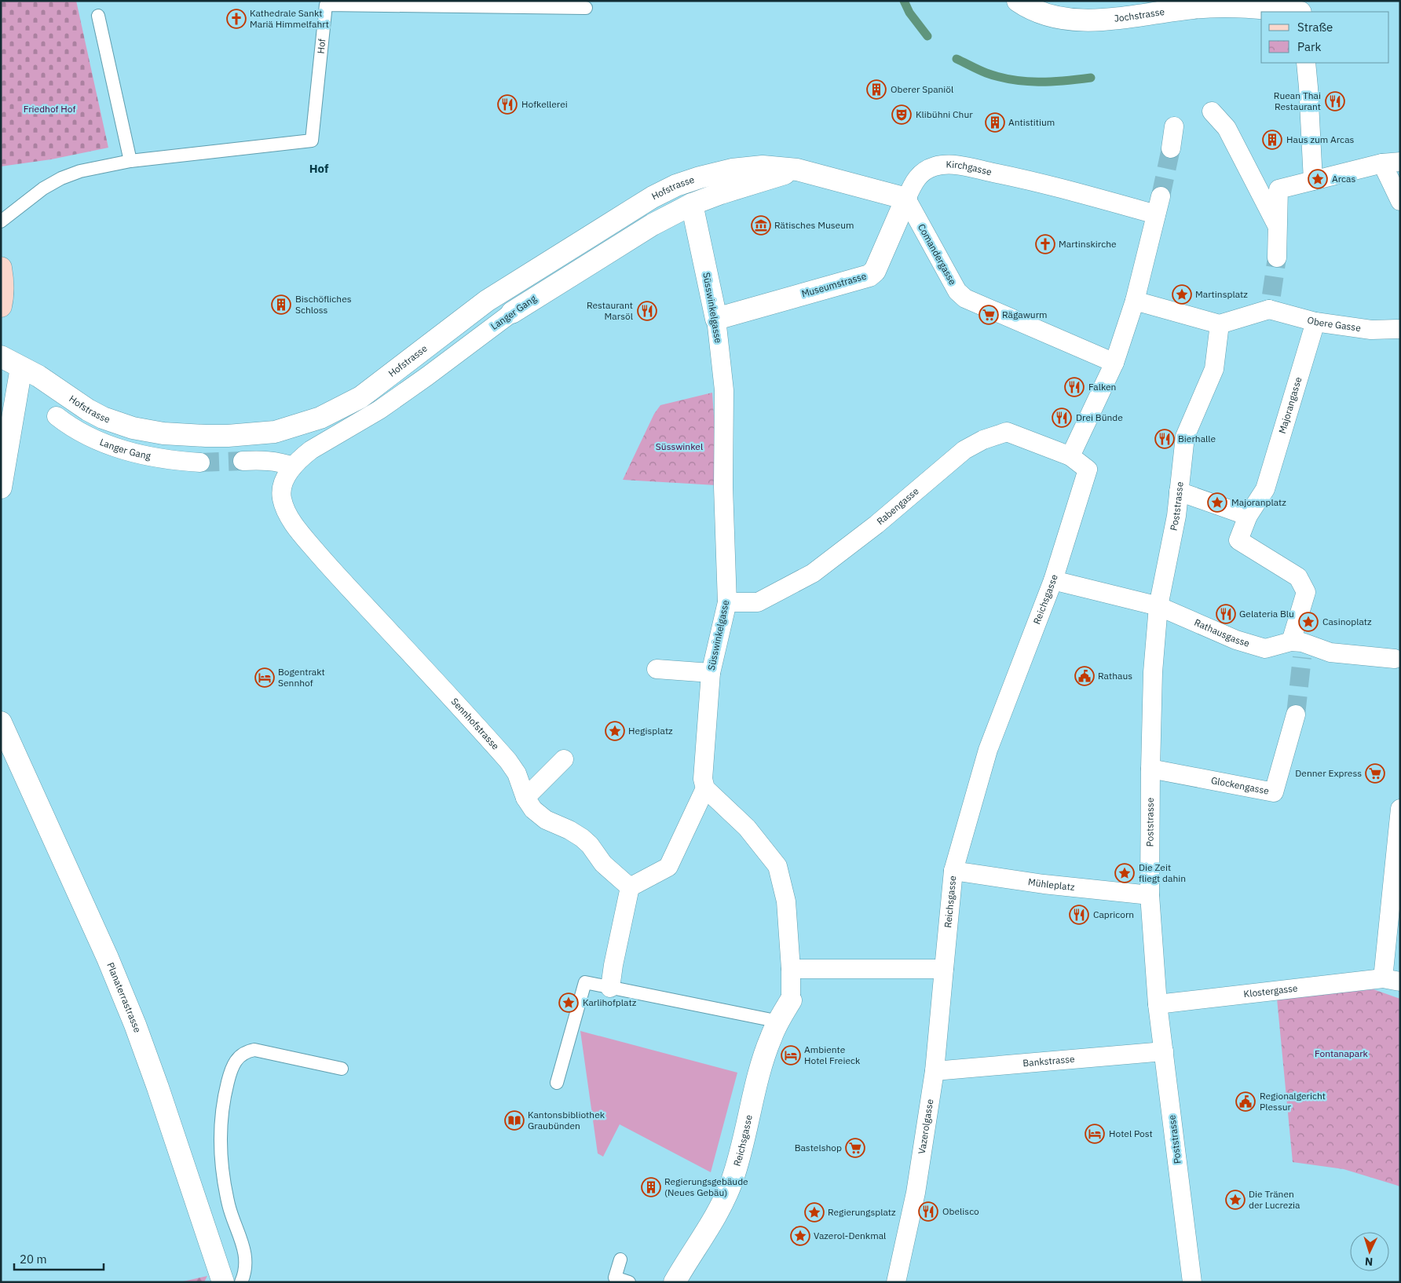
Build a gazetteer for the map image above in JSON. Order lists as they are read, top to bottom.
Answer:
{
  "streets": {
    "street": [
      "Jochstrasse",
      "Kirchgasse",
      "Hofstrasse",
      "Comandergasse",
      "Museumstrasse",
      "Süsswinkelgasse",
      "Langer Gang",
      "Obere Gasse",
      "Majorangasse",
      "Rabengasse",
      "Poststrasse",
      "Reichsgasse",
      "Rathausgasse",
      "Sennhofstrasse",
      "Glockengasse",
      "Mühleplatz",
      "Klostergasse",
      "Planaterrastrasse",
      "Bankstrasse",
      "Vazerolgasse"
    ],
    "lane": ["Hof"]
  },
  "crossings": [
    ["Kirchgasse", "Comandergasse"],
    ["Kirchgasse", "Museumstrasse"],
    ["Hofstrasse", "Langer Gang"],
    ["Comandergasse", "Museumstrasse"],
    ["Museumstrasse", "Süsswinkelgasse"],
    ["Süsswinkelgasse", "Langer Gang"],
    ["Süsswinkelgasse", "Rabengasse"],
    ["Langer Gang", "Sennhofstrasse"],
    ["Obere Gasse", "Majorangasse"],
    ["Obere Gasse", "Poststrasse"],
    ["Rabengasse", "Reichsgasse"],
    ["Poststrasse", "Rathausgasse"],
    ["Poststrasse", "Glockengasse"],
    ["Poststrasse", "Mühleplatz"],
    ["Poststrasse", "Klostergasse"],
    ["Poststrasse", "Bankstrasse"],
    ["Reichsgasse", "Rathausgasse"],
    ["Reichsgasse", "Mühleplatz"],
    ["Reichsgasse", "Vazerolgasse"],
    ["Bankstrasse", "Vazerolgasse"]
  ],
  "districts": ["Hof"],
  "parks": ["Friedhof Hof", "Süsswinkel", "Fontanapark"],
  "places": {
    "church": ["Kathedrale Sankt Mariä Himmelfahrt", "Martinskirche"],
    "building": [
      "Oberer Spaniöl",
      "Antistitium",
      "Haus zum Arcas",
      "Bischöfliches Schloss",
      "Regierungsgebäude (Neues Gebäu)"
    ],
    "restaurant": [
      "Ruean Thai Restaurant",
      "Hofkellerei",
      "Restaurant Marsöl",
      "Falken",
      "Drei Bünde",
      "Bierhalle",
      "Gelateria Blu",
      "Capricorn",
      "Obelisco"
    ],
    "theatre": ["Klibühni Chur"],
    "place": [
      "Arcas",
      "Martinsplatz",
      "Majoranplatz",
      "Casinoplatz",
      "Hegisplatz",
      "Die Zeit fliegt dahin",
      "Karlihofplatz",
      "Die Tränen der Lucrezia",
      "Regierungsplatz",
      "Vazerol-Denkmal"
    ],
    "museum": ["Rätisches Museum"],
    "supermarket": ["Rägawurm", "Denner Express", "Bastelshop"],
    "public building": ["Rathaus", "Regionalgericht Plessur"],
    "hotel": ["Bogentrakt Sennhof", "Ambiente Hotel Freieck", "Hotel Post"],
    "library": ["Kantonsbibliothek Graubünden"]
  },
  "legend": ["Straße", "Park"],
  "scale_bar": "20 m",
  "north": "bottom"
}
